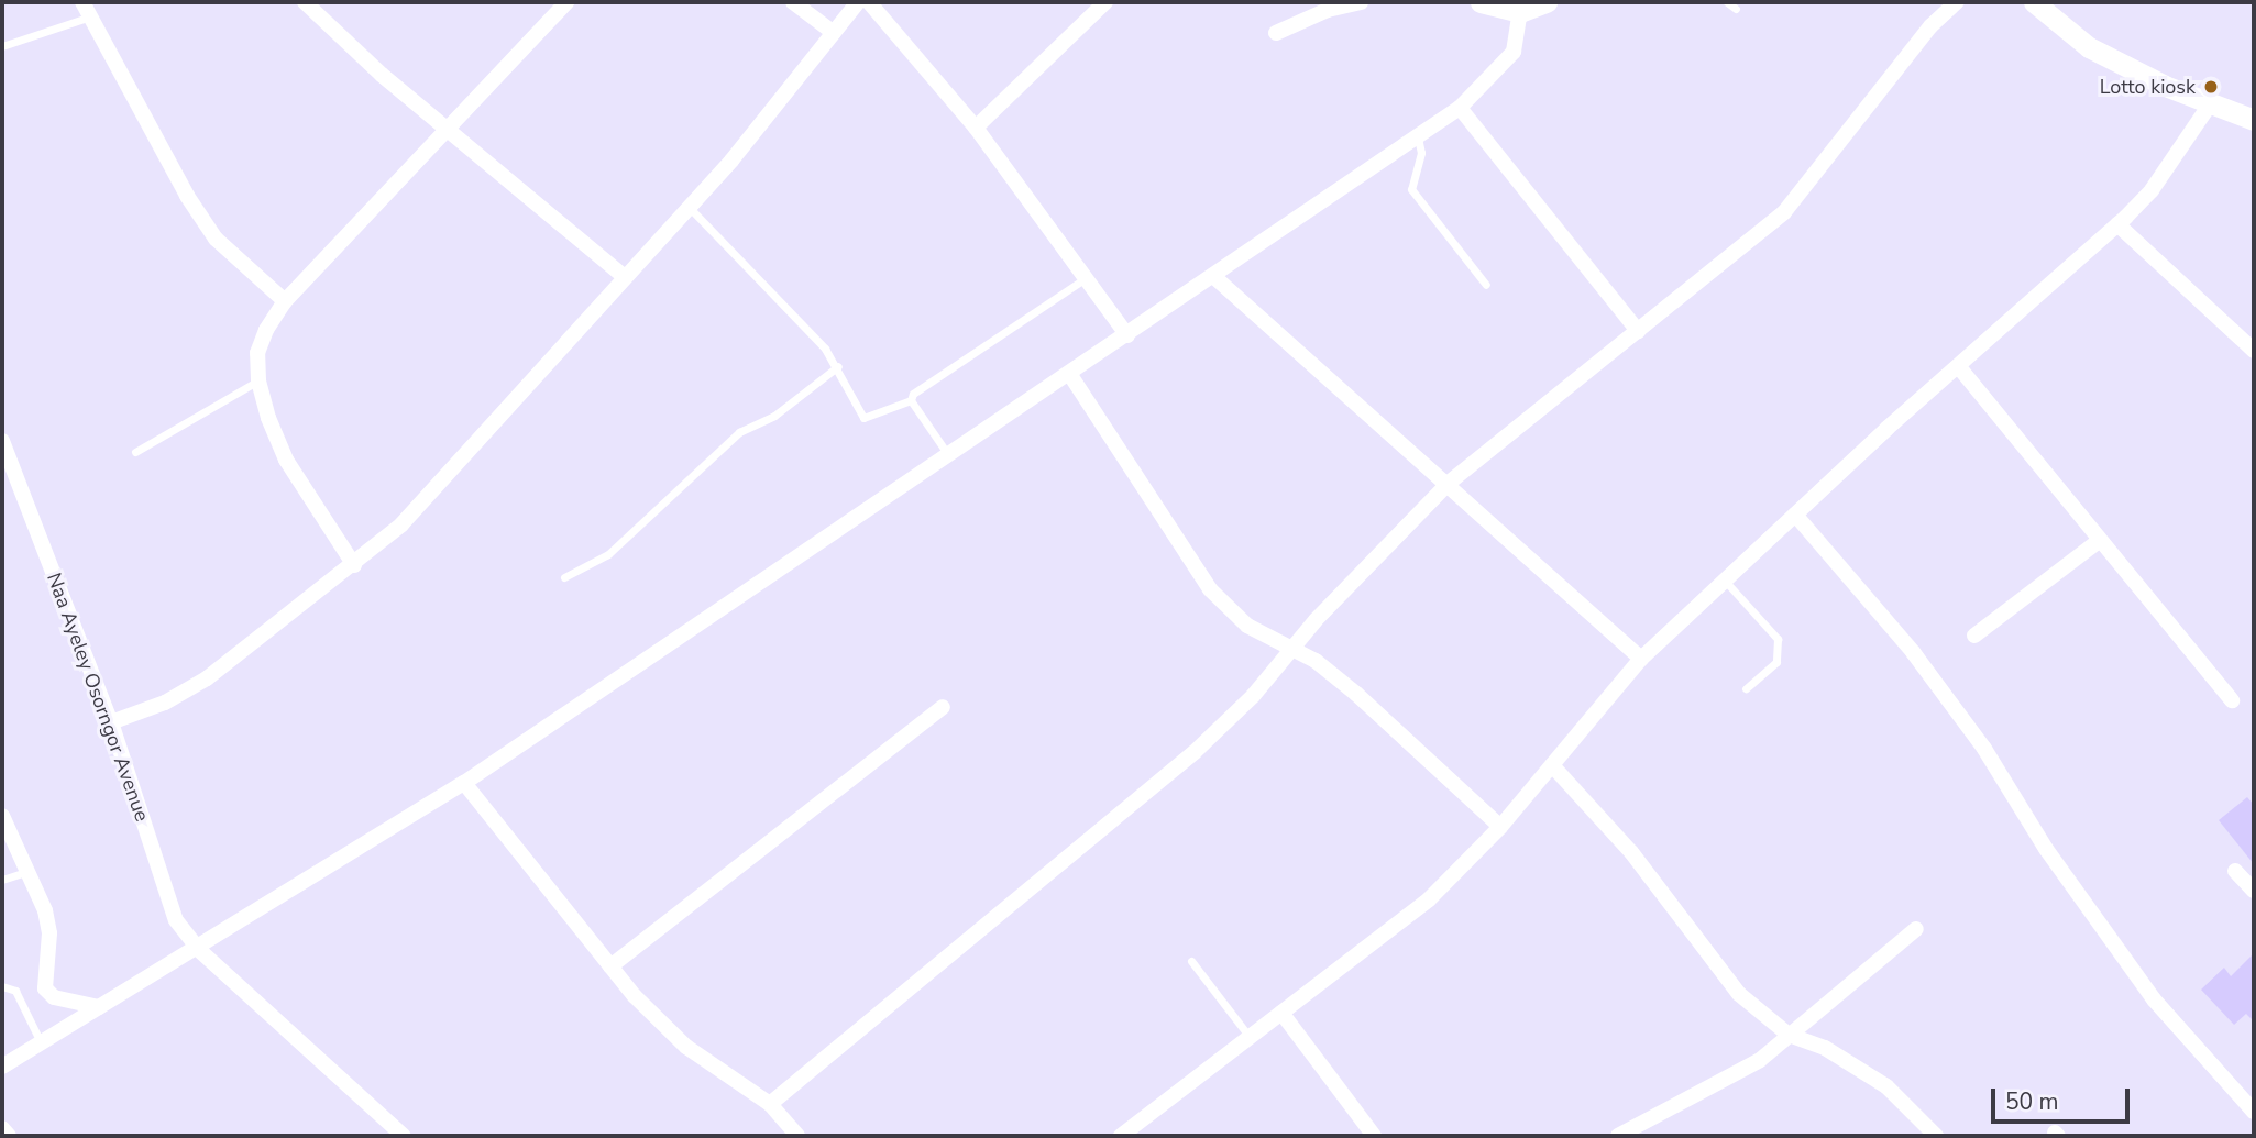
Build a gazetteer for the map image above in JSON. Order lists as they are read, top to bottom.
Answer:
{
  "streets": {
    "street": ["Naa Ayeley Osorngor Avenue"]
  },
  "places": ["Lotto kiosk"],
  "scale_bar": "50 m"
}
